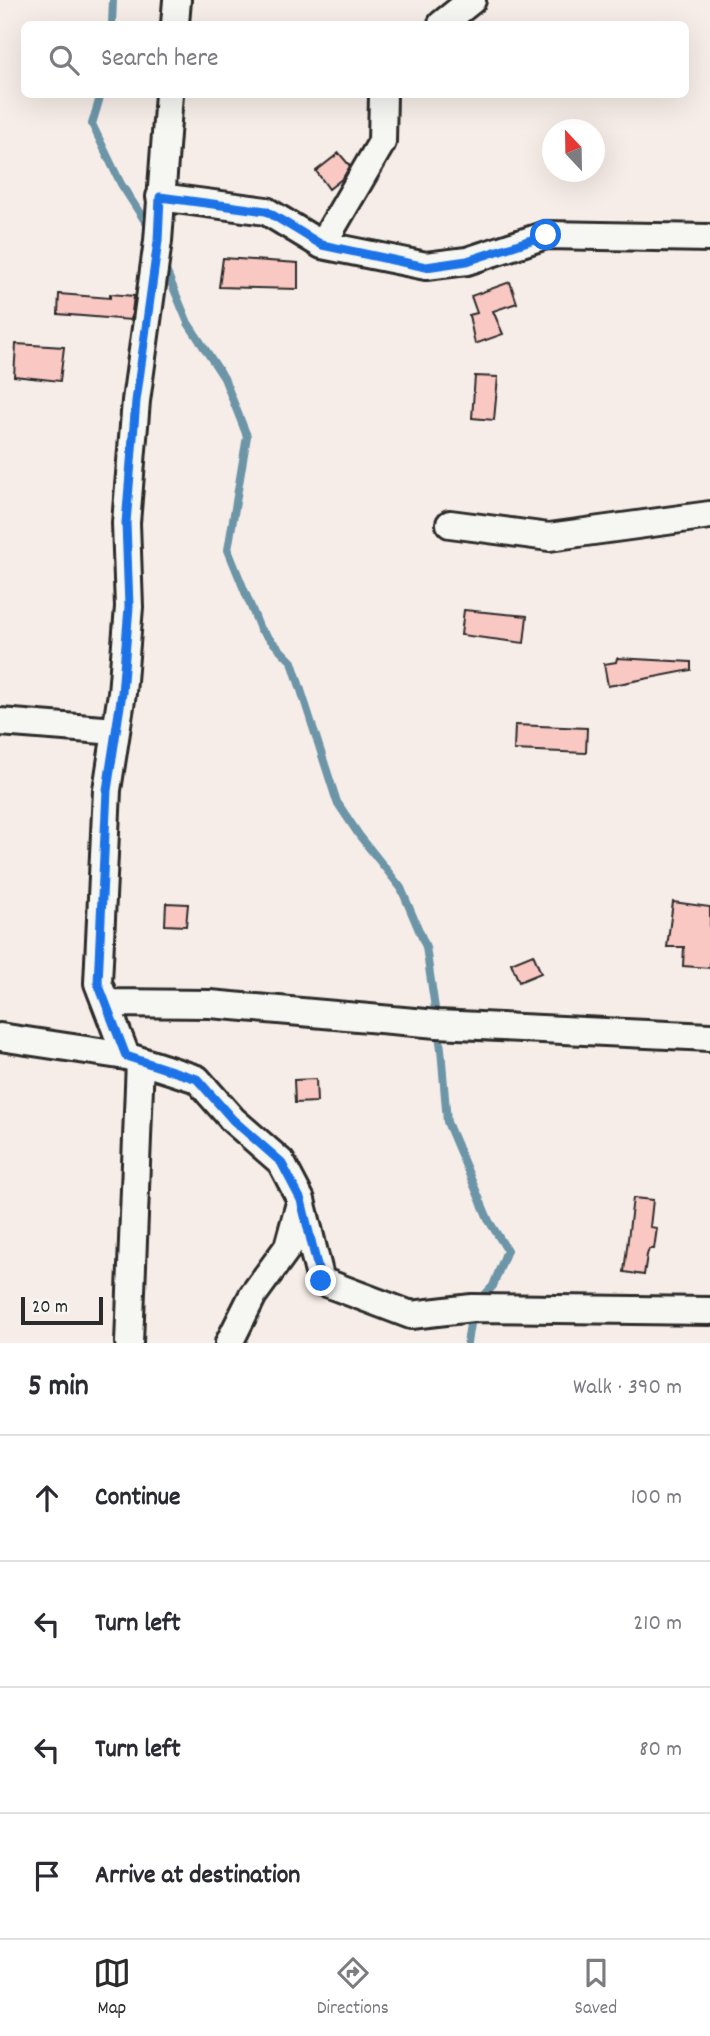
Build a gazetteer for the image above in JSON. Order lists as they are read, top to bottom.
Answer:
{
  "scale_bar": "20 m",
  "north": "top",
  "page": {
    "search": "Search here",
    "scale": "20 m",
    "heading": ["5 min", "Walk · 390 m"],
    "list": [
      ["Continue", "100 m"],
      ["Turn left", "210 m"],
      ["Turn left", "80 m"],
      "Arrive at destination"
    ],
    "nav": ["Map", "Directions", "Saved"]
  }
}
